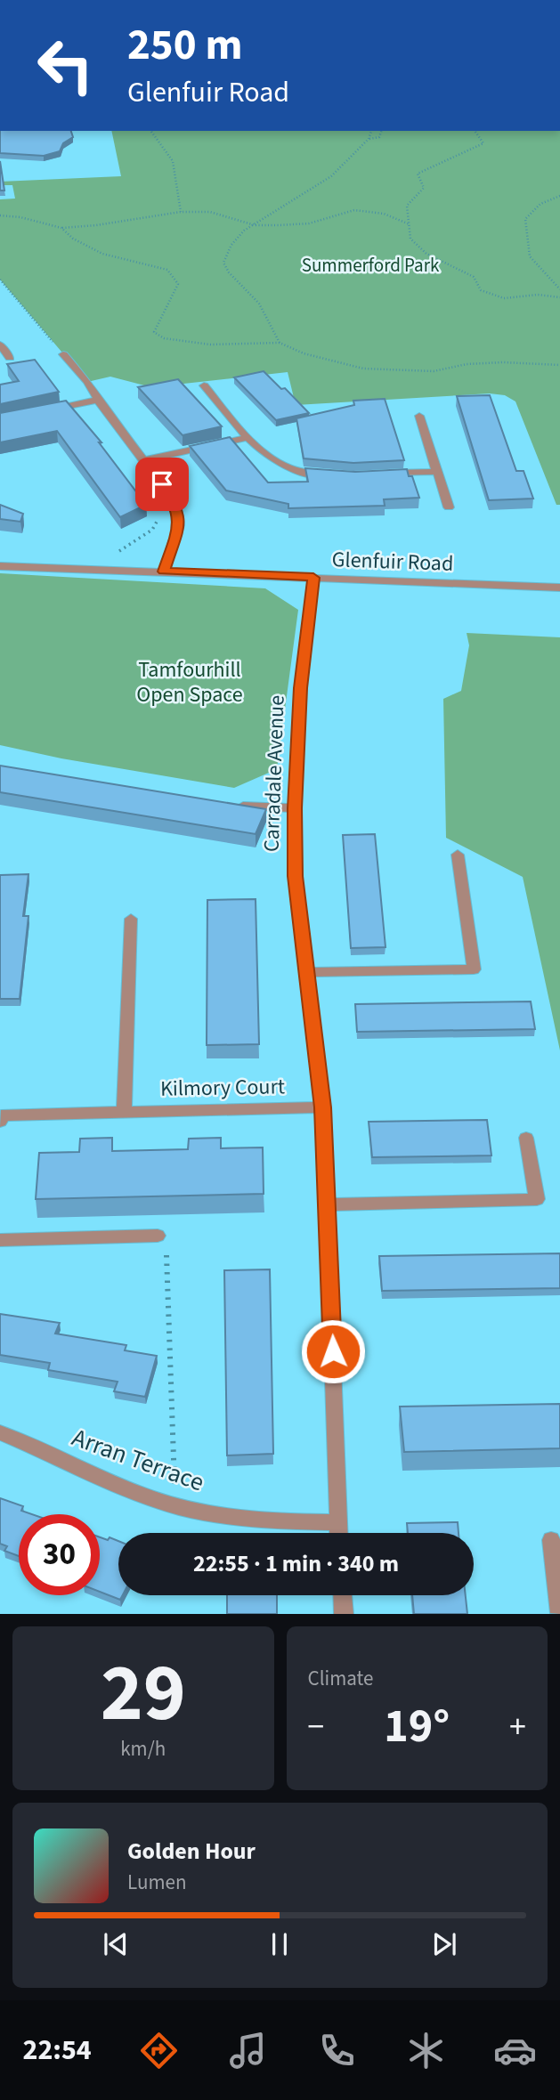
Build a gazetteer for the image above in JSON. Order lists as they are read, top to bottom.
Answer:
{
  "streets": {
    "street": [
      "Glenfuir Road",
      "Carradale Avenue",
      "Kilmory Court",
      "Arran Terrace"
    ]
  },
  "crossings": [
    ["Glenfuir Road", "Carradale Avenue"],
    ["Carradale Avenue", "Kilmory Court"],
    ["Carradale Avenue", "Arran Terrace"]
  ],
  "parks": ["Summerford Park", "Tamfourhill Open Space"],
  "page": {
    "turn": ["250 m", "Glenfuir Road"],
    "limit": "30",
    "trip": "22:55 · 1 min · 340 m",
    "tile": [
      ["29", "km/h"],
      "Climate"
    ],
    "heat": ["−", "19°", "+"],
    "song": ["Golden Hour", "Lumen"],
    "tabs": "22:54"
  }
}
